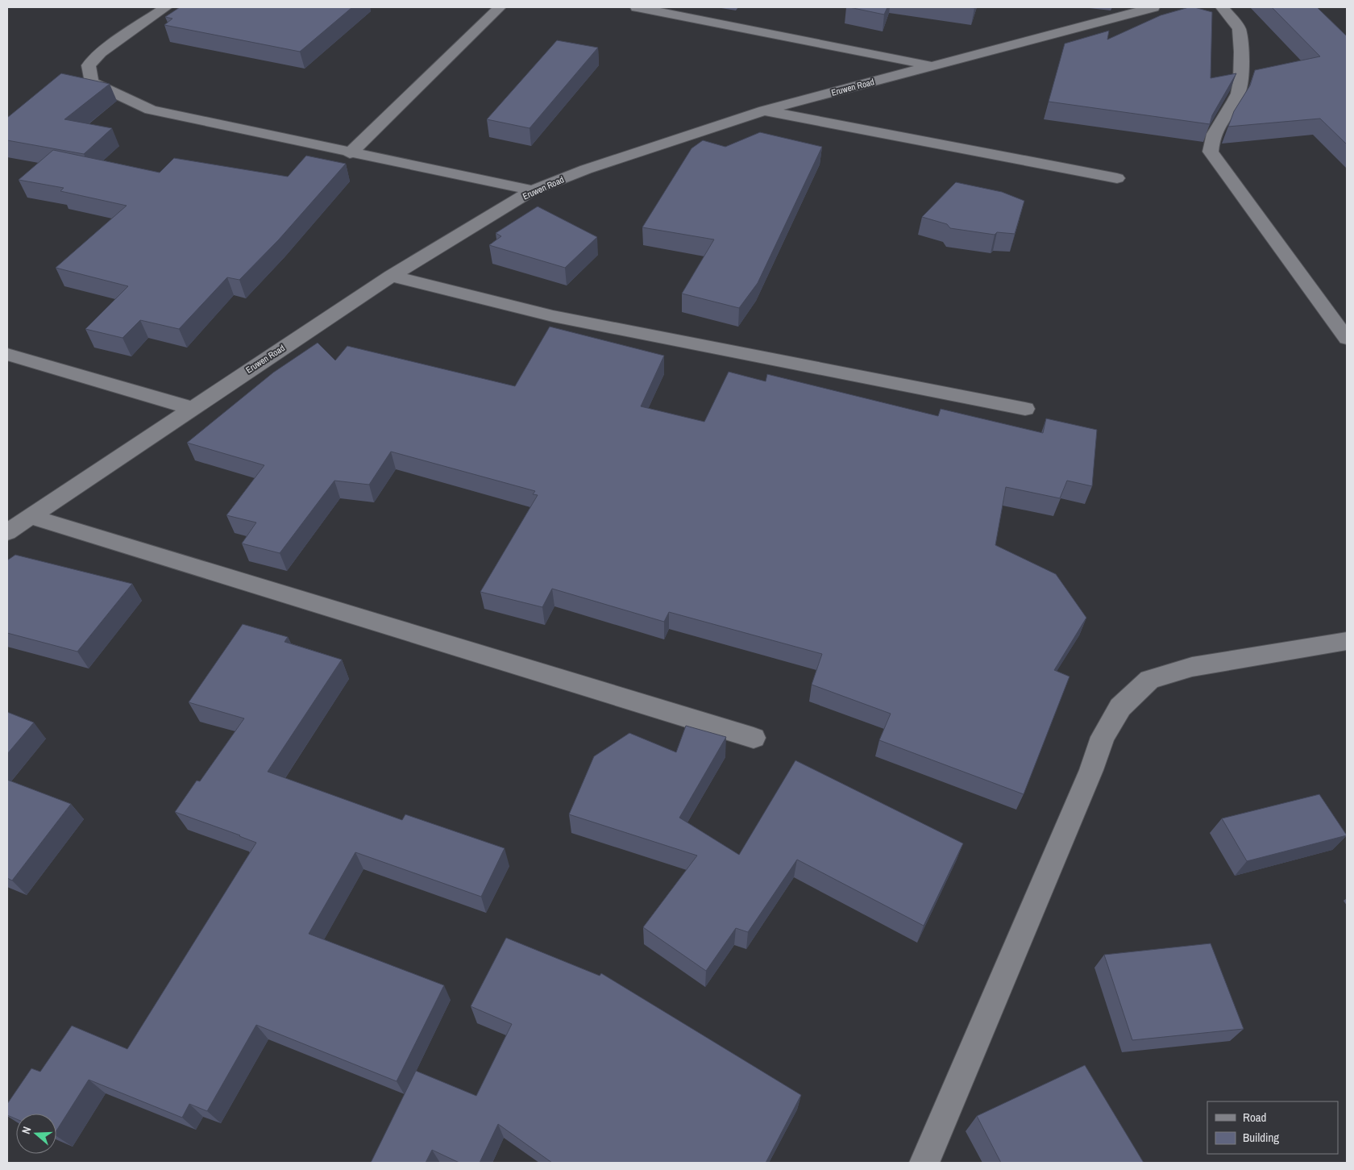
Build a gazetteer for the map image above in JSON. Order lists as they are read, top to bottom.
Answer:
{
  "streets": {
    "street": ["Eruwen Road"]
  },
  "legend": ["Road", "Building"],
  "north": "left"
}
